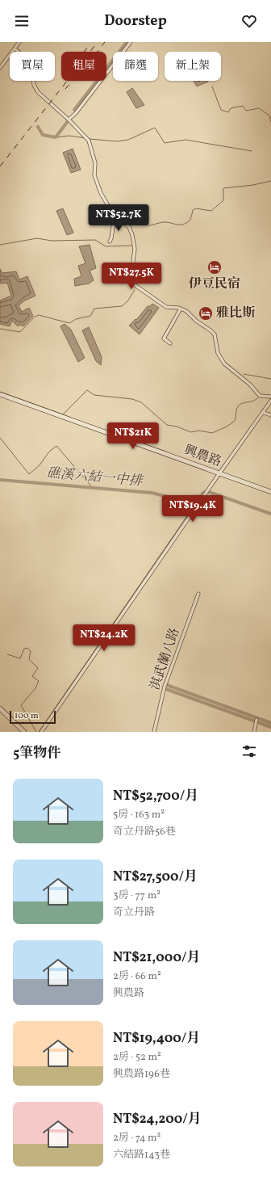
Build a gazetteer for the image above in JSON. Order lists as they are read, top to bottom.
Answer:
{
  "streets": {
    "street": ["興農路", "淇武蘭八路"]
  },
  "water": ["礁溪六結一中排"],
  "places": {
    "hotel": ["伊豆民宿", "雅比斯"]
  },
  "scale_bar": "100 m",
  "page": {
    "header": "Doorstep",
    "chip": [
      "買屋",
      "租屋",
      "篩選",
      "新上架"
    ],
    "price": [
      "NT$52.7K",
      "NT$27.5K",
      "NT$21K",
      "NT$19.4K",
      "NT$24.2K"
    ],
    "scale": "100 m",
    "heading": "5筆物件",
    "list": [
      {
        "name": "NT$52,700/月",
        "note": "5房 · 163 m² · 奇立丹路56巷"
      },
      {
        "name": "NT$27,500/月",
        "note": "3房 · 77 m² · 奇立丹路"
      },
      {
        "name": "NT$21,000/月",
        "note": "2房 · 66 m² · 興農路"
      },
      {
        "name": "NT$19,400/月",
        "note": "2房 · 52 m² · 興農路196巷"
      },
      {
        "name": "NT$24,200/月",
        "note": "2房 · 74 m² · 六結路143巷"
      }
    ]
  }
}
